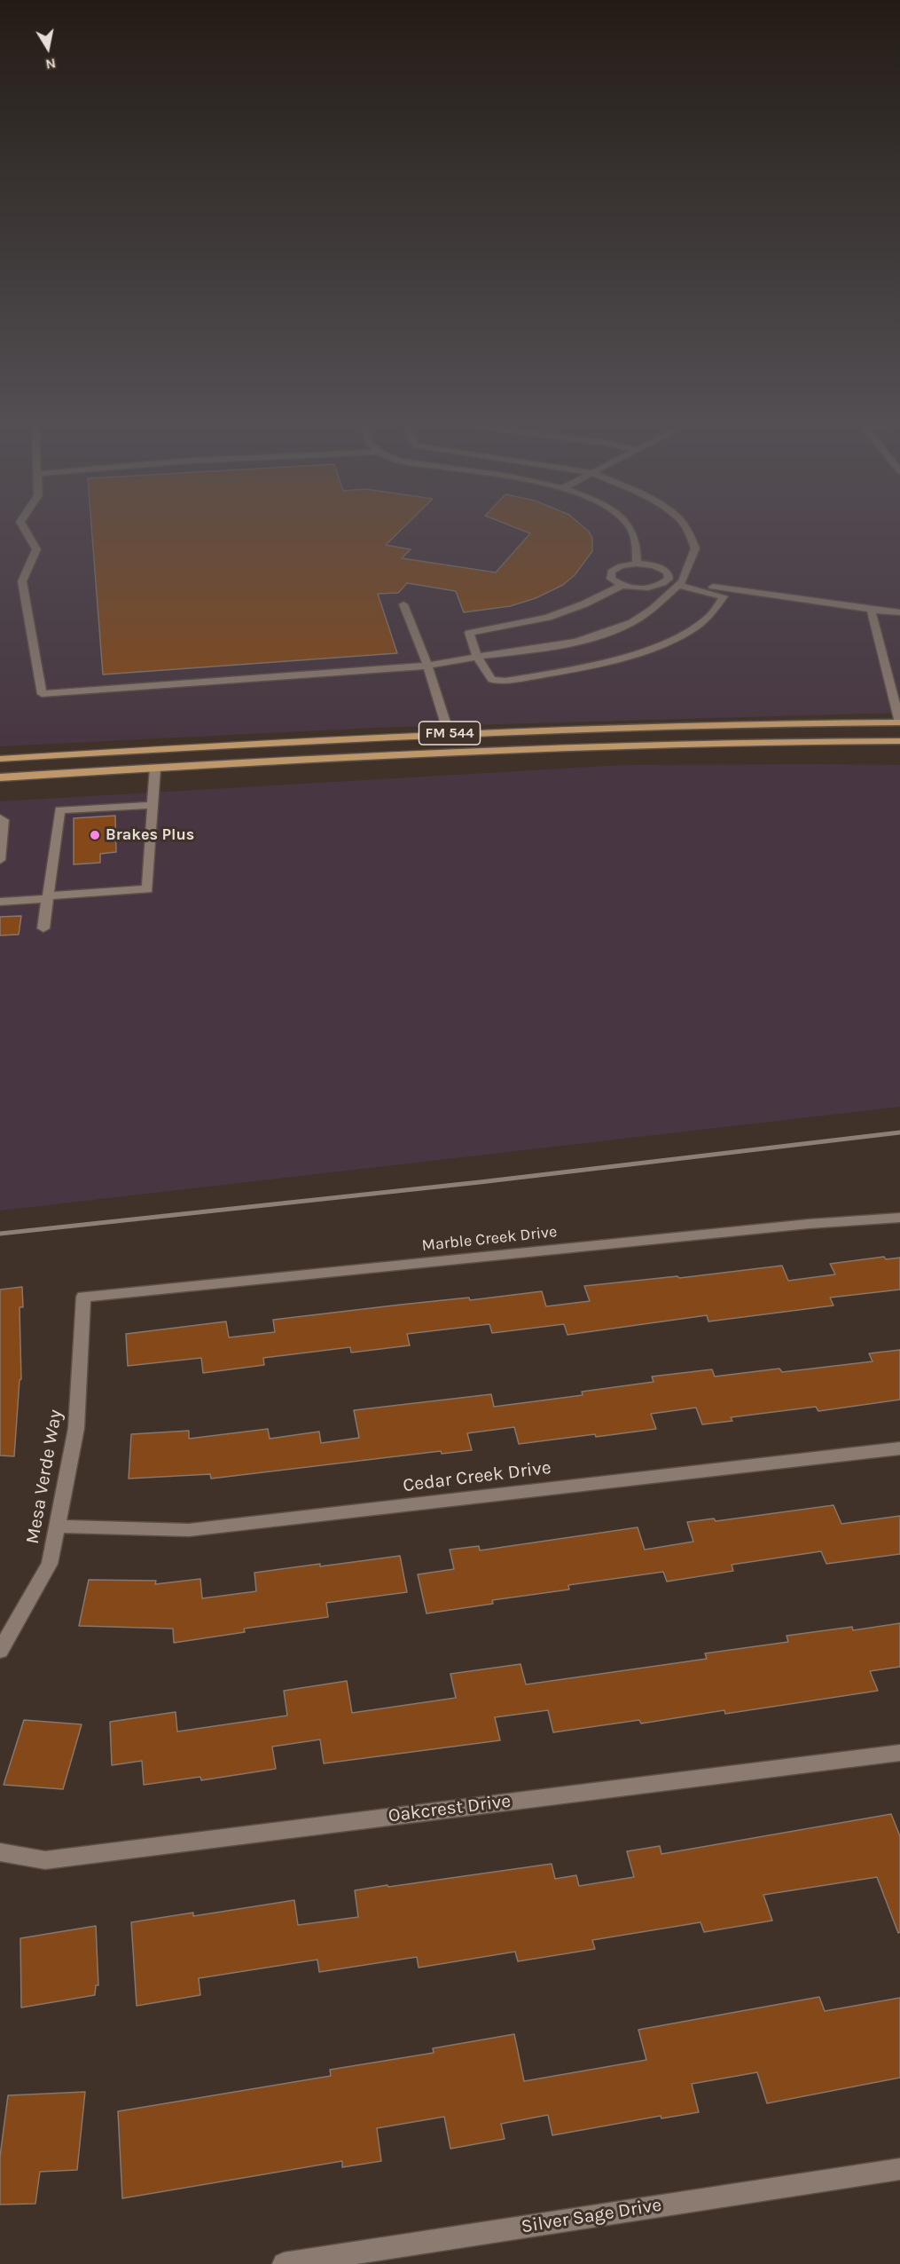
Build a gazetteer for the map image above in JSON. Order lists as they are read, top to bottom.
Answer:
{
  "streets": {
    "main road": ["FM 544"],
    "street": [
      "Marble Creek Drive",
      "Mesa Verde Way",
      "Cedar Creek Drive",
      "Oakcrest Drive",
      "Silver Sage Drive"
    ]
  },
  "crossings": [
    ["Marble Creek Drive", "Mesa Verde Way"],
    ["Mesa Verde Way", "Cedar Creek Drive"]
  ],
  "places": ["Brakes Plus"],
  "north": "bottom"
}
